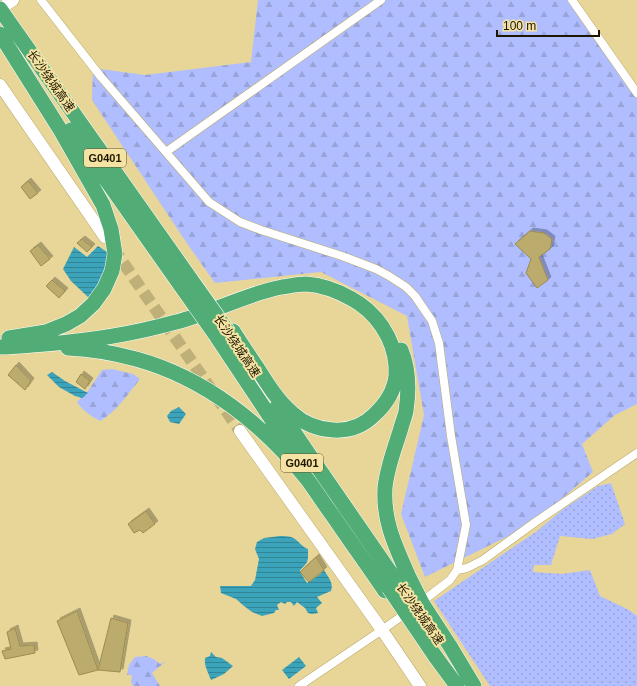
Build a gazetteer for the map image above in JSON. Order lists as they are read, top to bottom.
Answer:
{
  "streets": {
    "highway": ["长沙绕城高速", "G0401"]
  },
  "scale_bar": "100 m"
}
